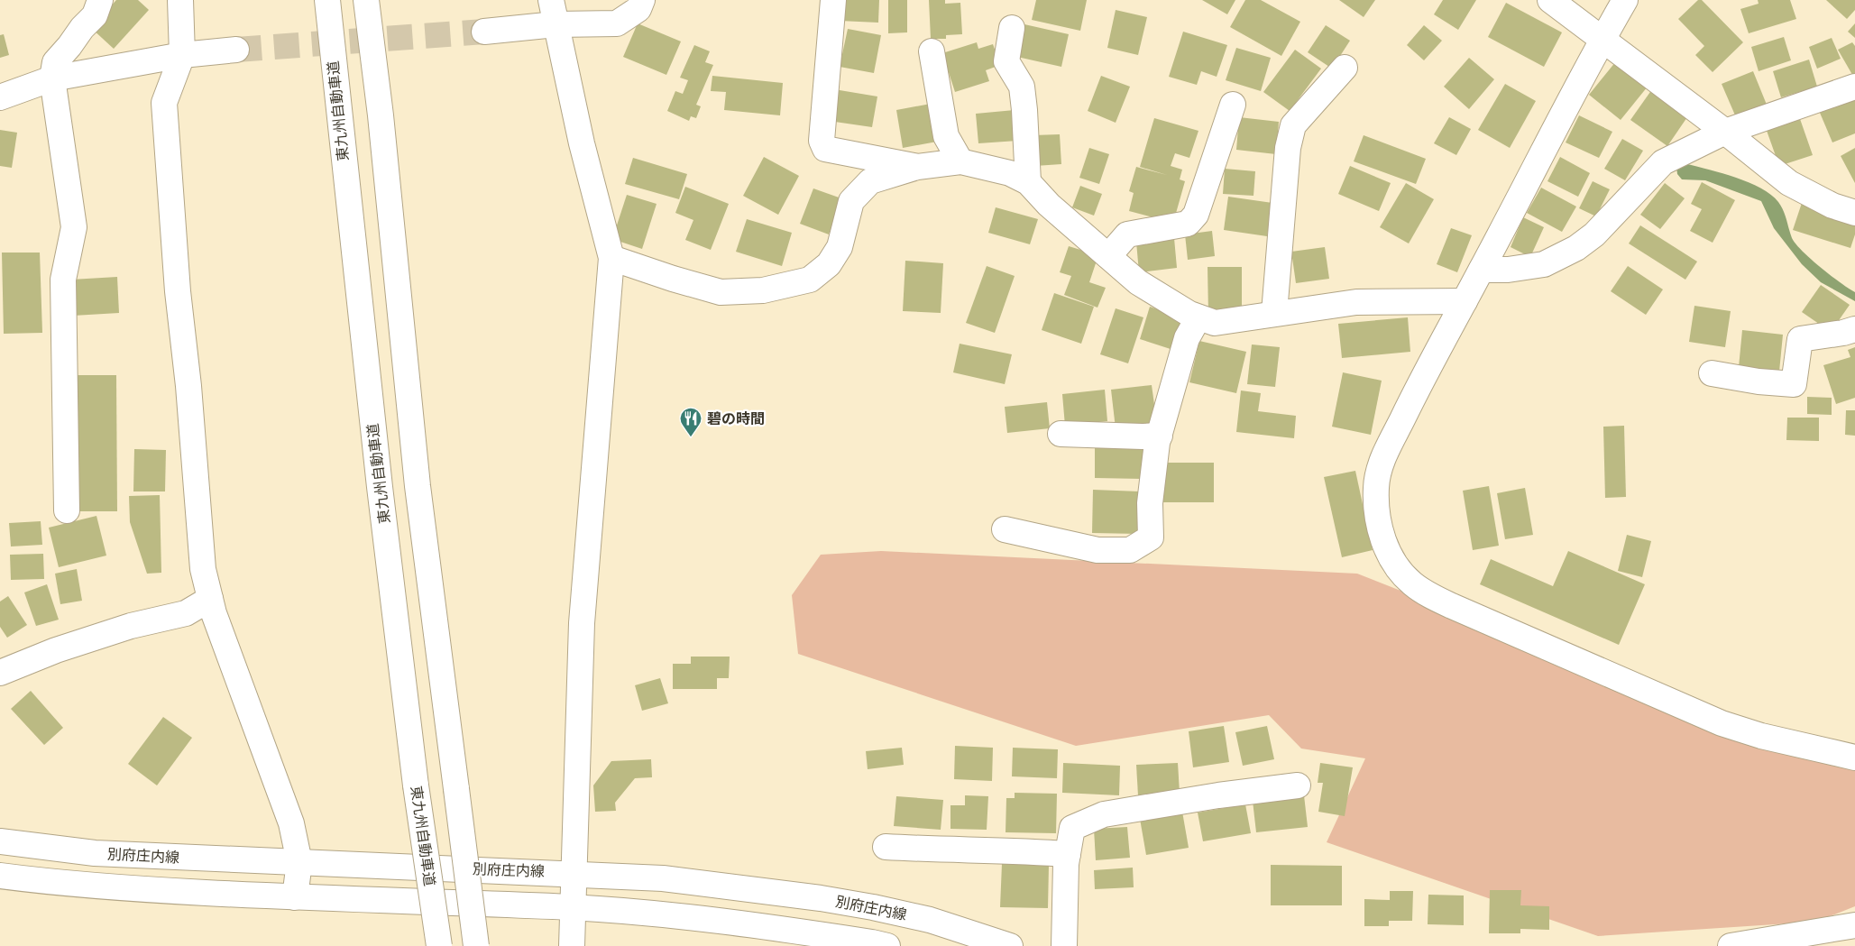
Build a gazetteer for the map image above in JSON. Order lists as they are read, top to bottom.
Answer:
{
  "streets": {
    "main road": ["東九州自動車道", "別府庄内線"]
  },
  "places": {
    "restaurant": ["碧の時間"]
  }
}
